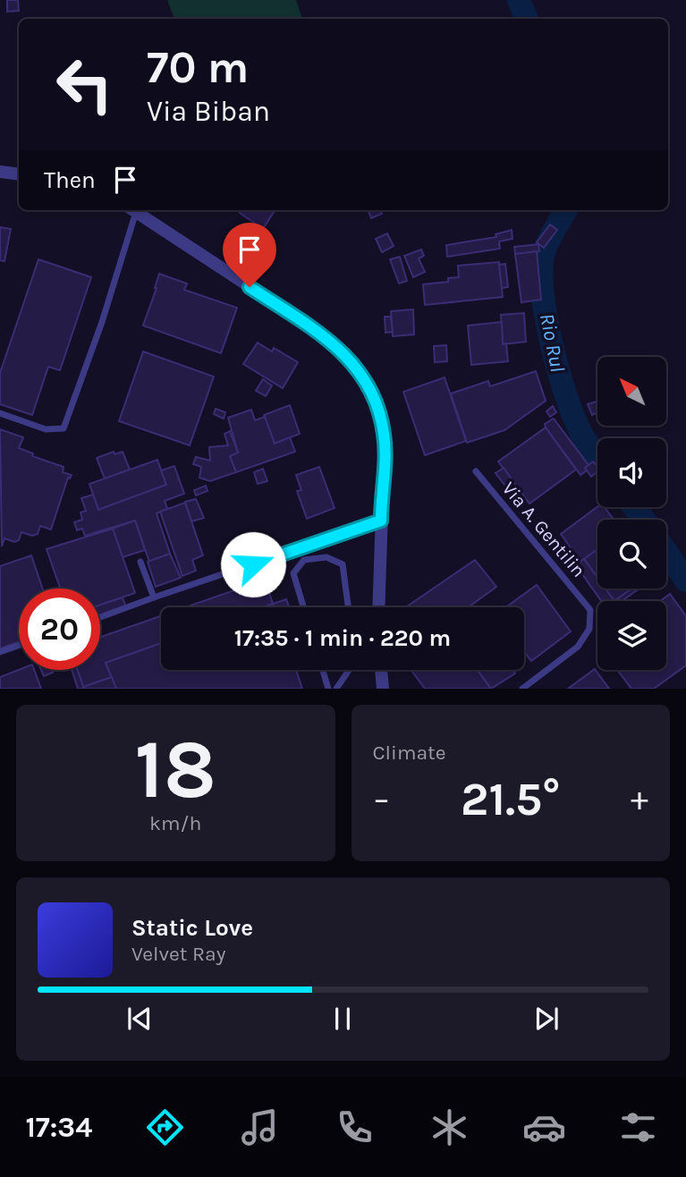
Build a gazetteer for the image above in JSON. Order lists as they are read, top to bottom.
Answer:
{
  "streets": {
    "lane": ["Via A. Gentilin"]
  },
  "water": ["Rio Rul"],
  "north": "top left",
  "page": {
    "turn": ["70 m", "Via Biban"],
    "then": "Then",
    "limit": "20",
    "trip": "17:35 · 1 min · 220 m",
    "tile": [
      ["18", "km/h"],
      "Climate"
    ],
    "heat": ["−", "21.5°", "+"],
    "song": ["Static Love", "Velvet Ray"],
    "tabs": "17:34"
  }
}
